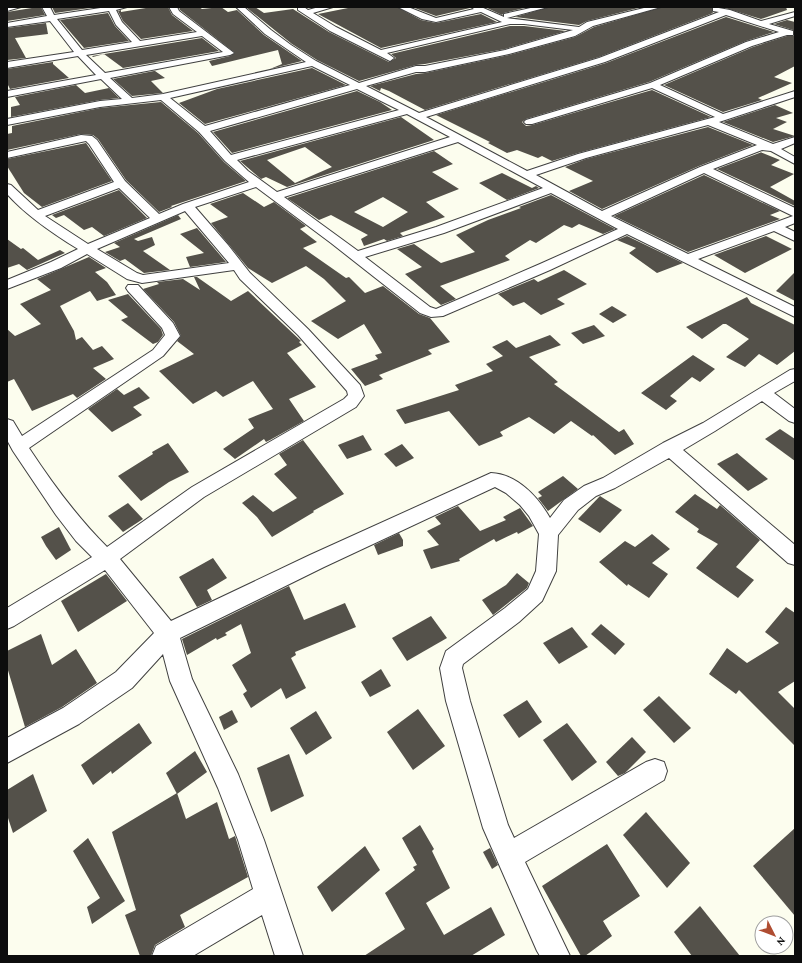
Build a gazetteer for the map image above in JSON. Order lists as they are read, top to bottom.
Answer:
{
  "north": "bottom right"
}
